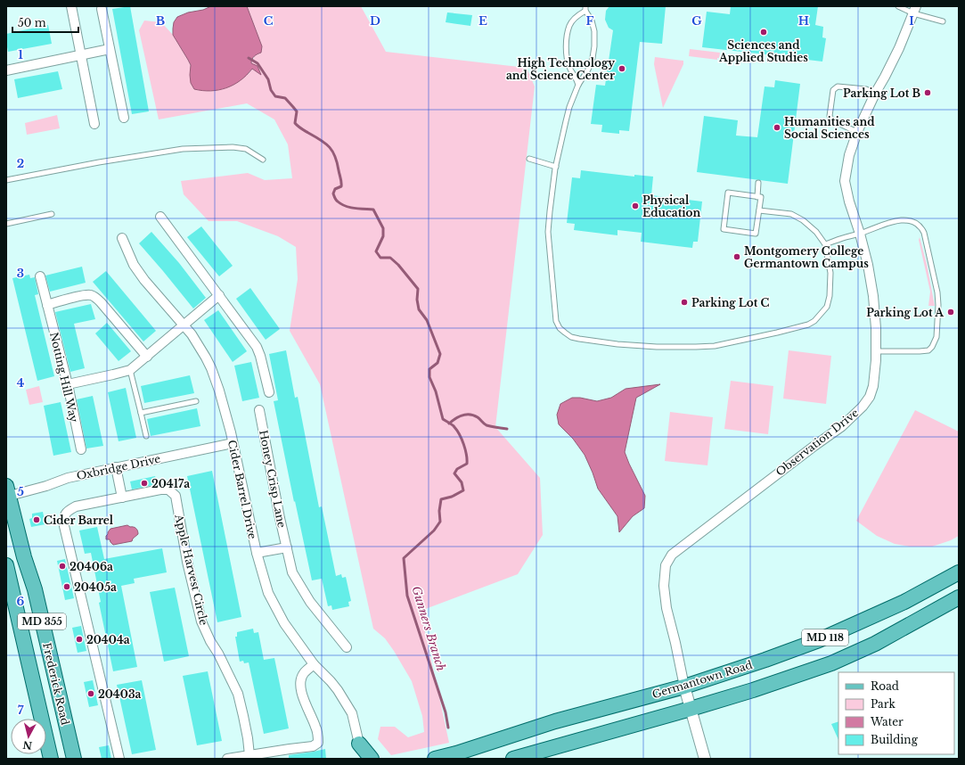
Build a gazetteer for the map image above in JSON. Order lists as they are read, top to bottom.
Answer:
{
  "streets": {
    "main road": [
      "MD 355",
      "MD 118",
      "Germantown Road",
      "Frederick Road"
    ],
    "street": [
      "Notting Hill Way",
      "Observation Drive",
      "Oxbridge Drive",
      "Honey Crisp Lane",
      "Cider Barrel Drive",
      "Apple Harvest Circle"
    ]
  },
  "crossings": [
    ["Observation Drive", "MD 118"],
    ["Observation Drive", "Germantown Road"],
    ["Oxbridge Drive", "Cider Barrel Drive"],
    ["Oxbridge Drive", "Frederick Road"]
  ],
  "water": ["Gunners Branch"],
  "places": [
    "Sciences and Applied Studies",
    "High Technology and Science Center",
    "Parking Lot B",
    "Humanities and Social Sciences",
    "Physical Education",
    "Montgomery College Germantown Campus",
    "Parking Lot C",
    "Parking Lot A",
    "20417a",
    "Cider Barrel",
    "20406a",
    "20405a",
    "20404a",
    "20403a"
  ],
  "legend": [
    "Road",
    "Park",
    "Water",
    "Building"
  ],
  "scale_bar": "50 m",
  "north": "bottom",
  "grid": {
    "columns": [
      "B",
      "C",
      "D",
      "E",
      "F",
      "G",
      "H",
      "I"
    ],
    "rows": [
      "1",
      "2",
      "3",
      "4",
      "5",
      "6",
      "7"
    ]
  }
}
